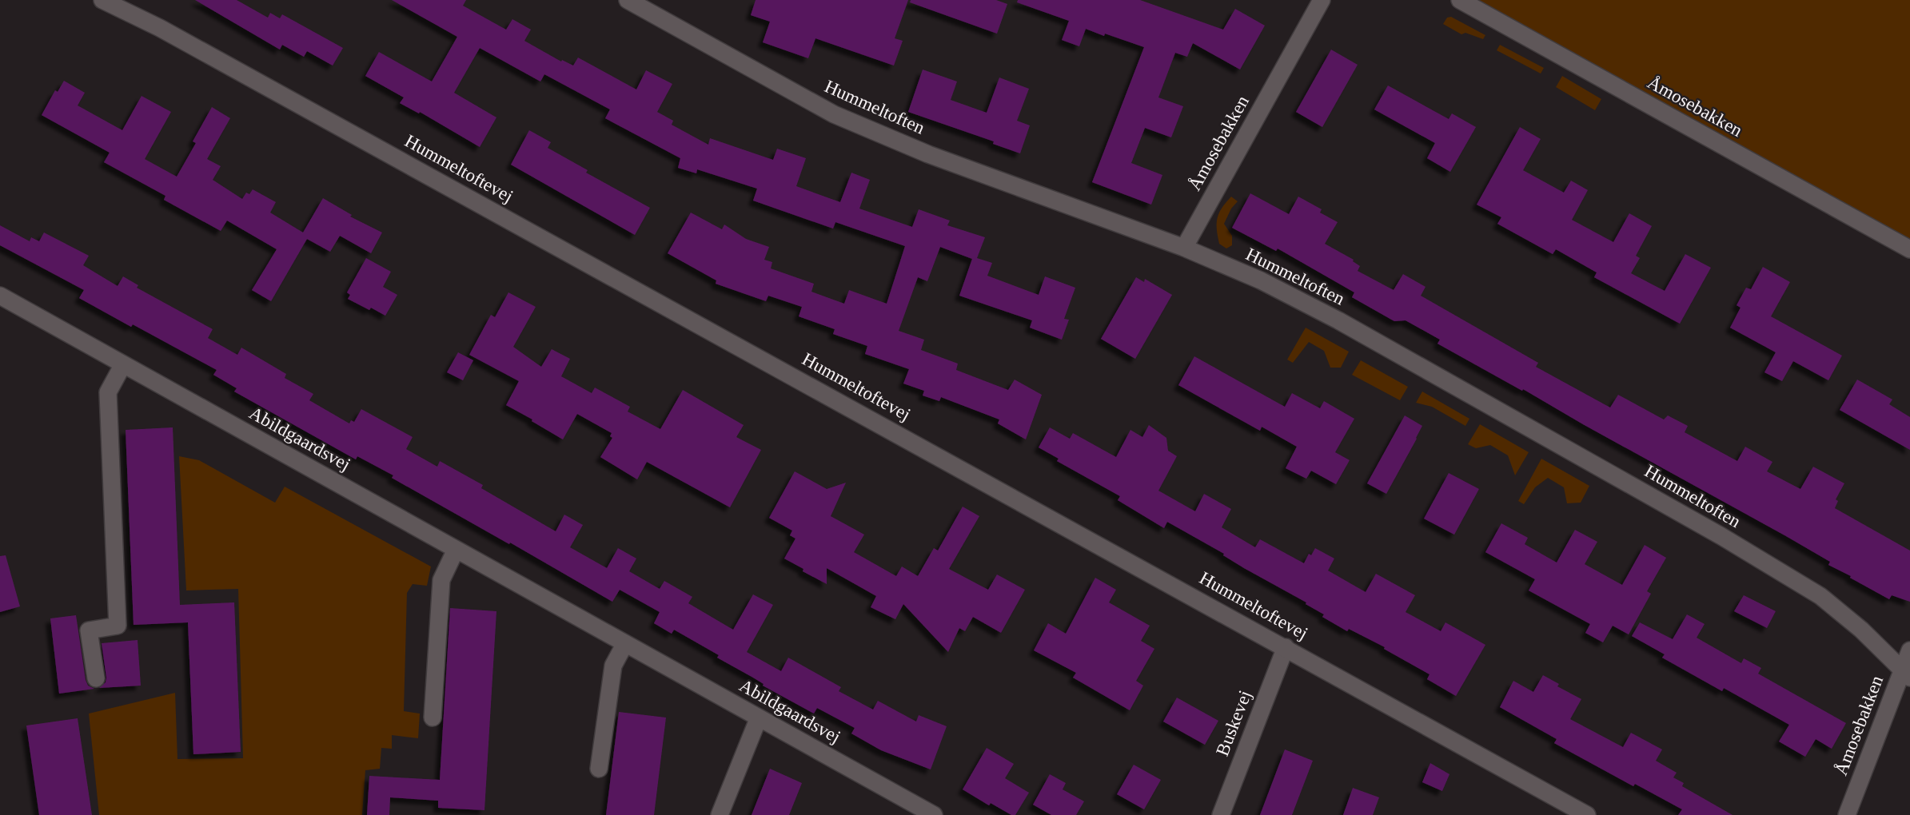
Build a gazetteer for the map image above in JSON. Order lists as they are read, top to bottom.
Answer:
{
  "streets": {
    "street": [
      "Åmosebakken",
      "Hummeltoften",
      "Hummeltoftevej",
      "Abildgaardsvej",
      "Buskevej"
    ]
  },
  "crossings": [
    ["Åmosebakken", "Hummeltoften"],
    ["Hummeltoftevej", "Buskevej"]
  ]
}
